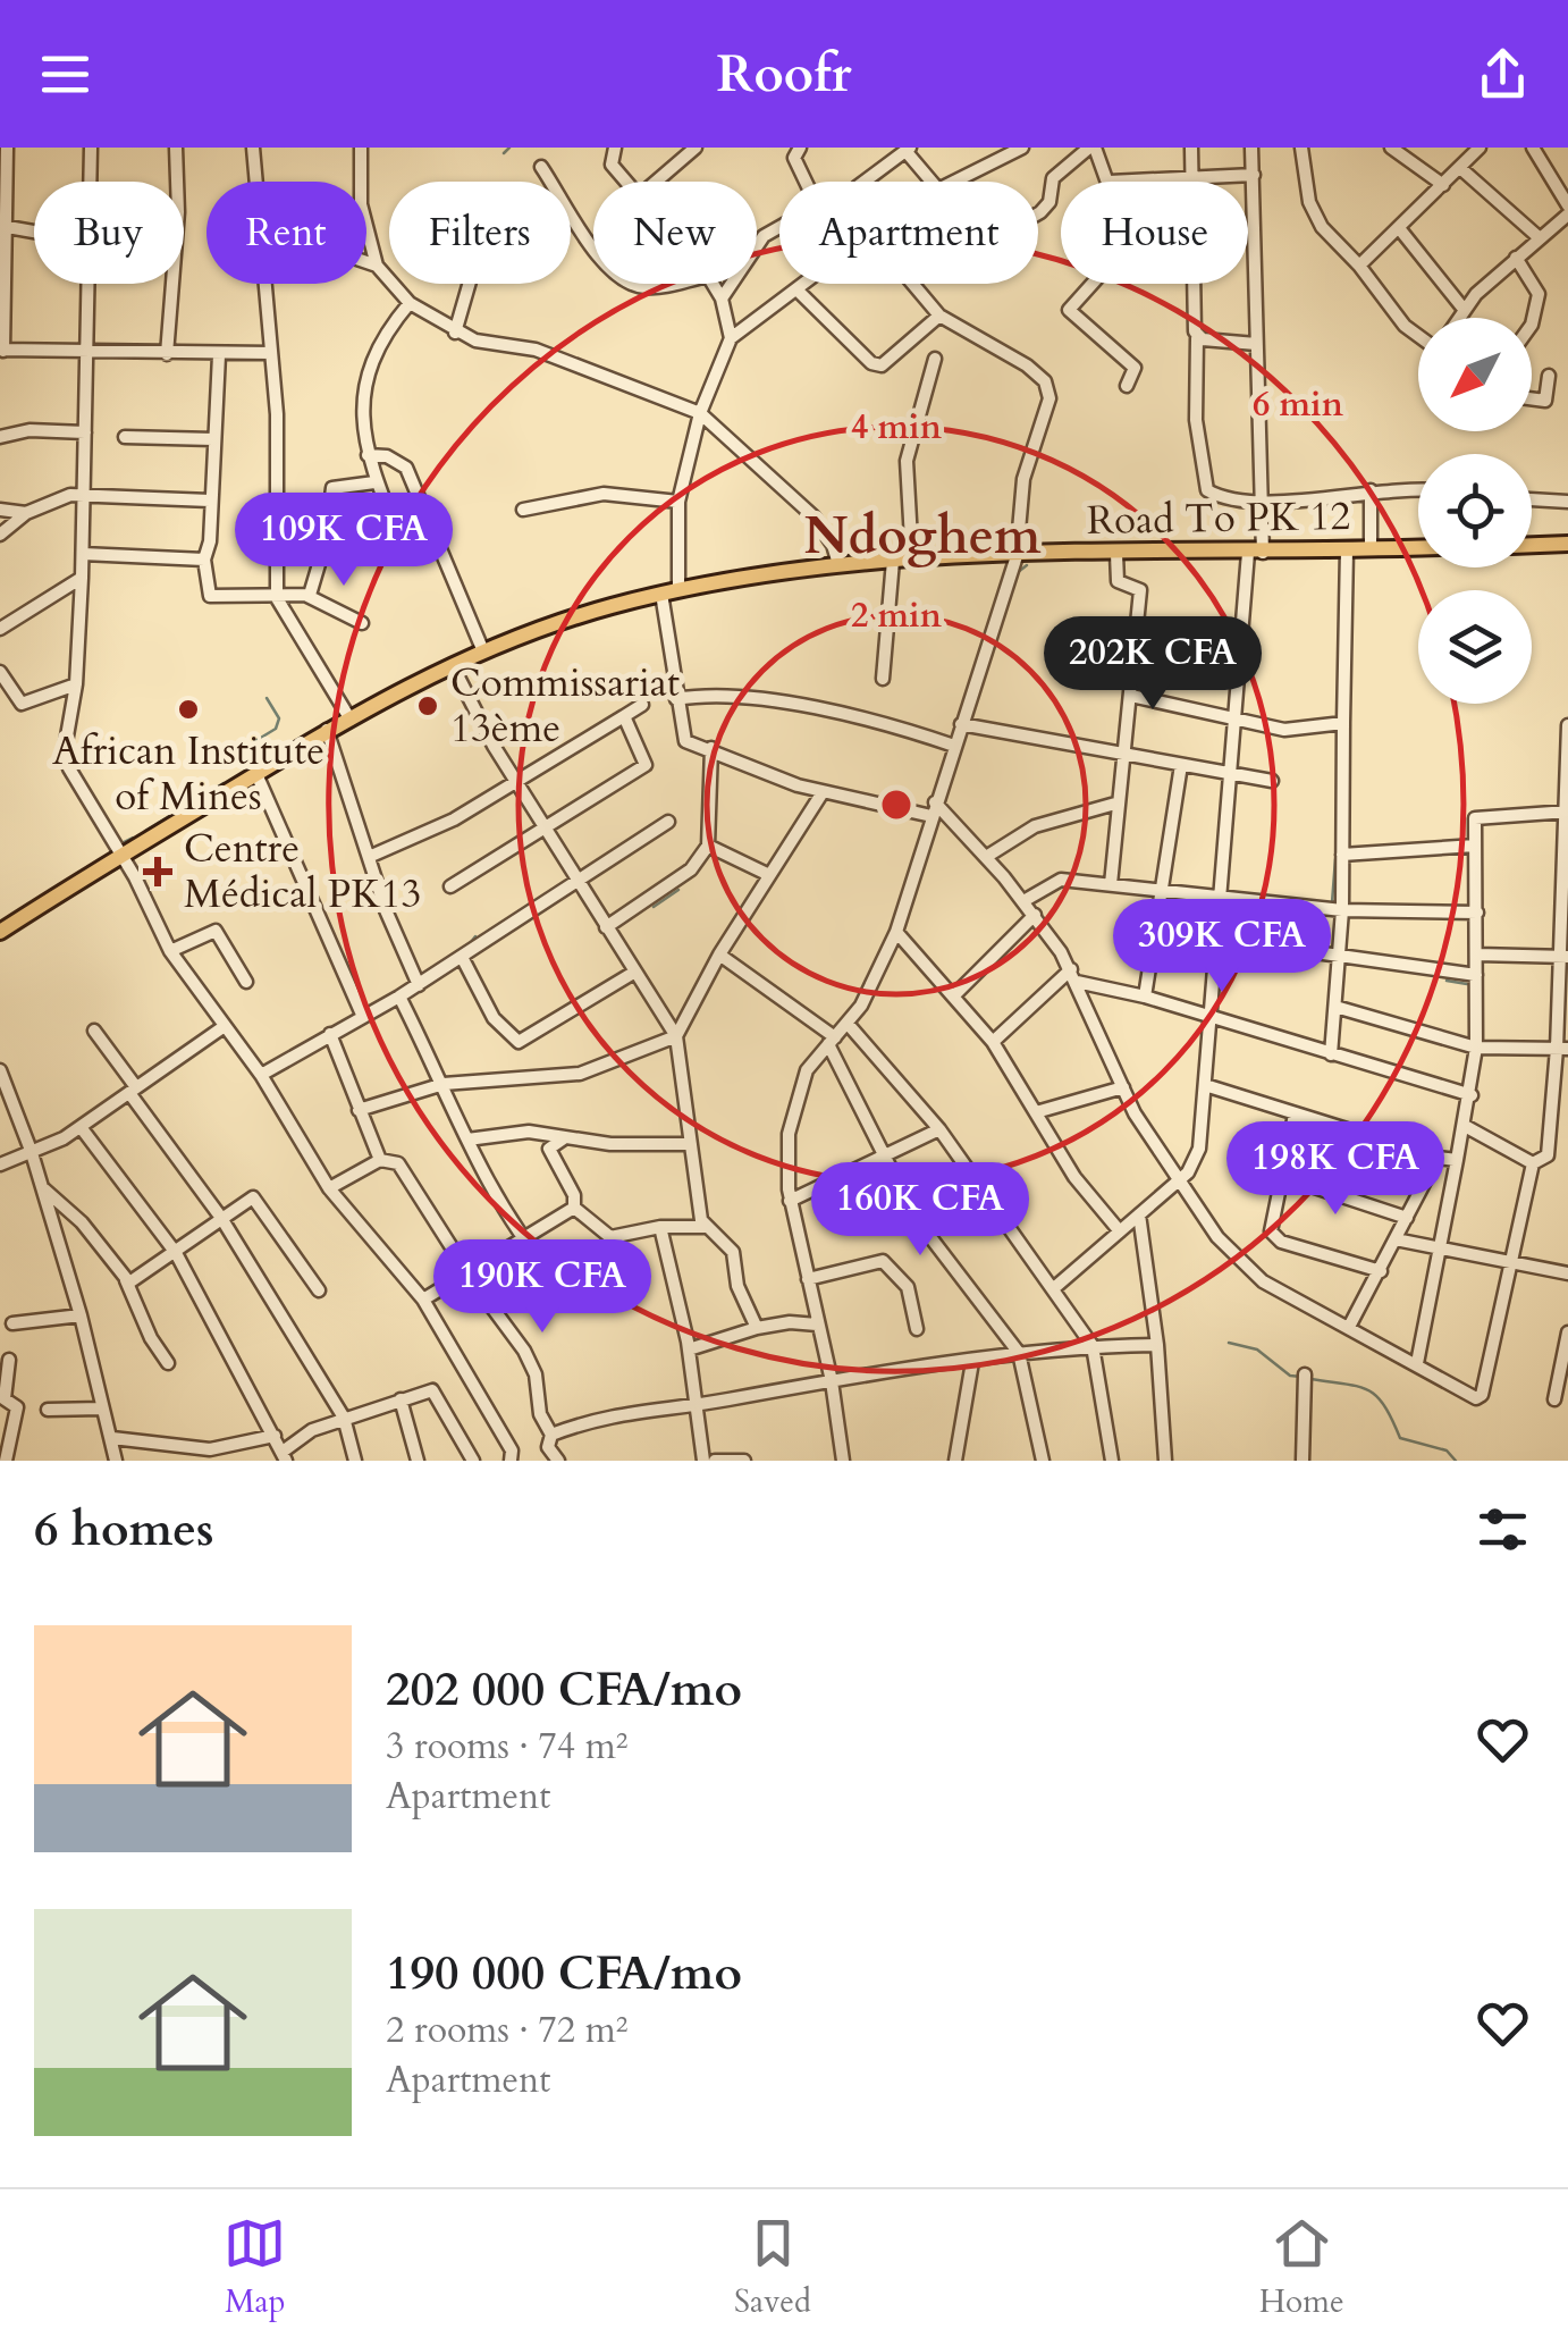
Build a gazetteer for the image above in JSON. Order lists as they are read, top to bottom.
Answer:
{
  "streets": {
    "main road": ["Road To PK 12"]
  },
  "districts": ["Ndoghem"],
  "places": {
    "other": ["Commissariat 13ème", "African Institute of Mines"],
    "health": ["Centre Médical PK13"]
  },
  "north": "bottom left",
  "page": {
    "header": "Roofr",
    "chip": [
      "Buy",
      "Rent",
      "Filters",
      "New",
      "Apartment",
      "House"
    ],
    "price": [
      "109K CFA",
      "202K CFA",
      "309K CFA",
      "198K CFA",
      "160K CFA",
      "190K CFA"
    ],
    "heading": "6 homes",
    "list": [
      {
        "name": "202 000 CFA/mo",
        "note": "3 rooms · 74 m² · Apartment"
      },
      {
        "name": "190 000 CFA/mo",
        "note": "2 rooms · 72 m² · Apartment"
      }
    ],
    "tabs": ["Map", "Saved", "Home"]
  },
  "rings": ["6 min", "4 min", "2 min"]
}
